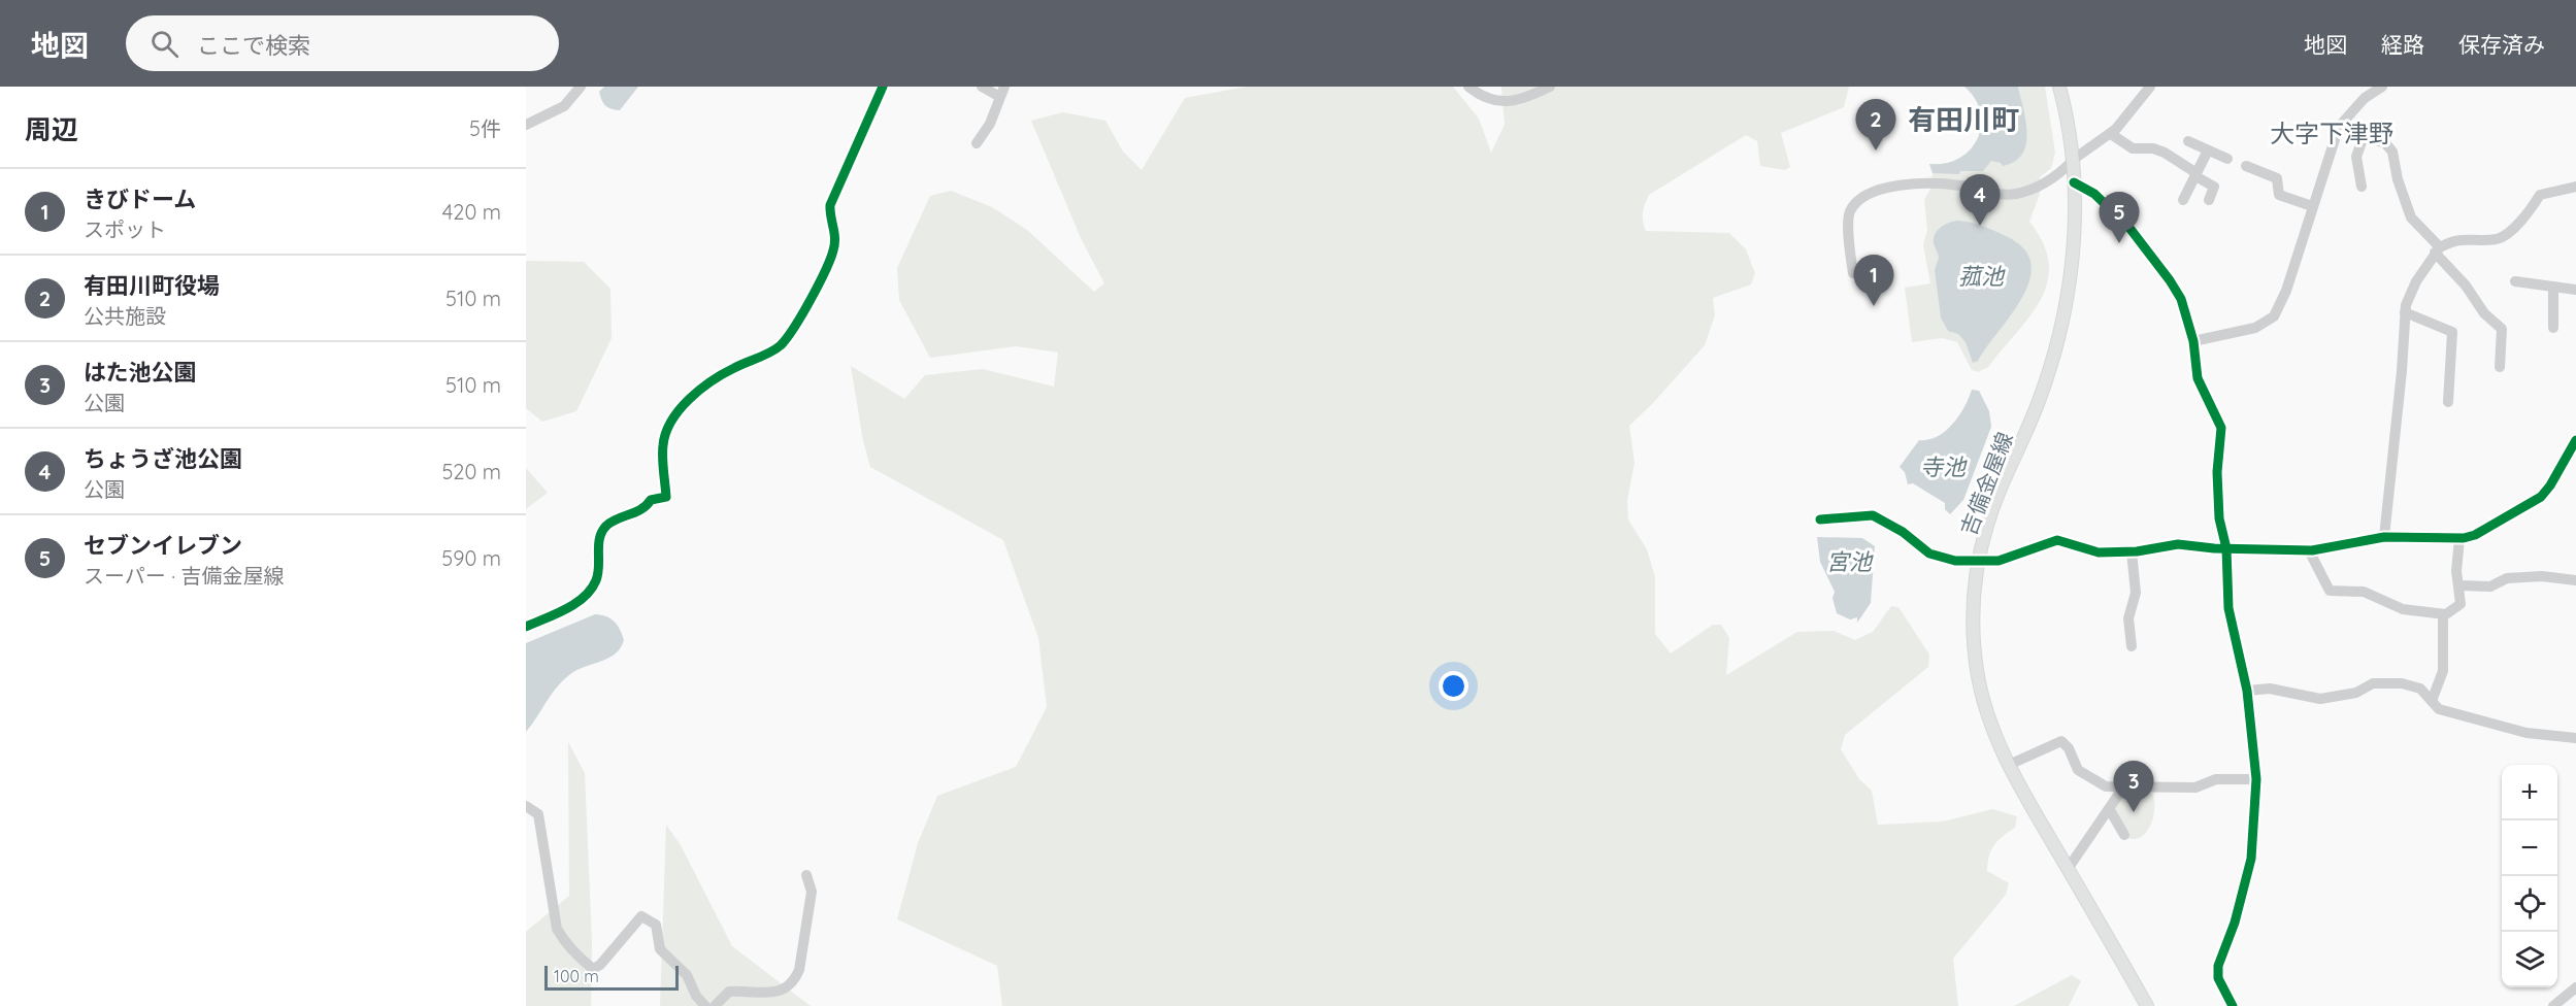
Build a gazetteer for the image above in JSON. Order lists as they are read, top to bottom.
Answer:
{
  "streets": {
    "main road": ["吉備金屋線"]
  },
  "districts": ["有田川町", "大字下津野"],
  "water": ["菰池", "寺池", "宮池"],
  "scale_bar": "100 m",
  "page": {
    "header": "地図",
    "search": "ここで検索",
    "nav": ["地図", "経路", "保存済み"],
    "heading": ["周辺", "5件"],
    "pins": [
      "2",
      "4",
      "5",
      "1",
      "3"
    ],
    "list": [
      {
        "mark": "1",
        "name": "きびドーム",
        "note": "スポット",
        "value": "420 m"
      },
      {
        "mark": "2",
        "name": "有田川町役場",
        "note": "公共施設",
        "value": "510 m"
      },
      {
        "mark": "3",
        "name": "はた池公園",
        "note": "公園",
        "value": "510 m"
      },
      {
        "mark": "4",
        "name": "ちょうざ池公園",
        "note": "公園",
        "value": "520 m"
      },
      {
        "mark": "5",
        "name": "セブンイレブン",
        "note": "スーパー · 吉備金屋線",
        "value": "590 m"
      }
    ],
    "map_buttons": ["+", "−"],
    "scale": "100 m"
  }
}
